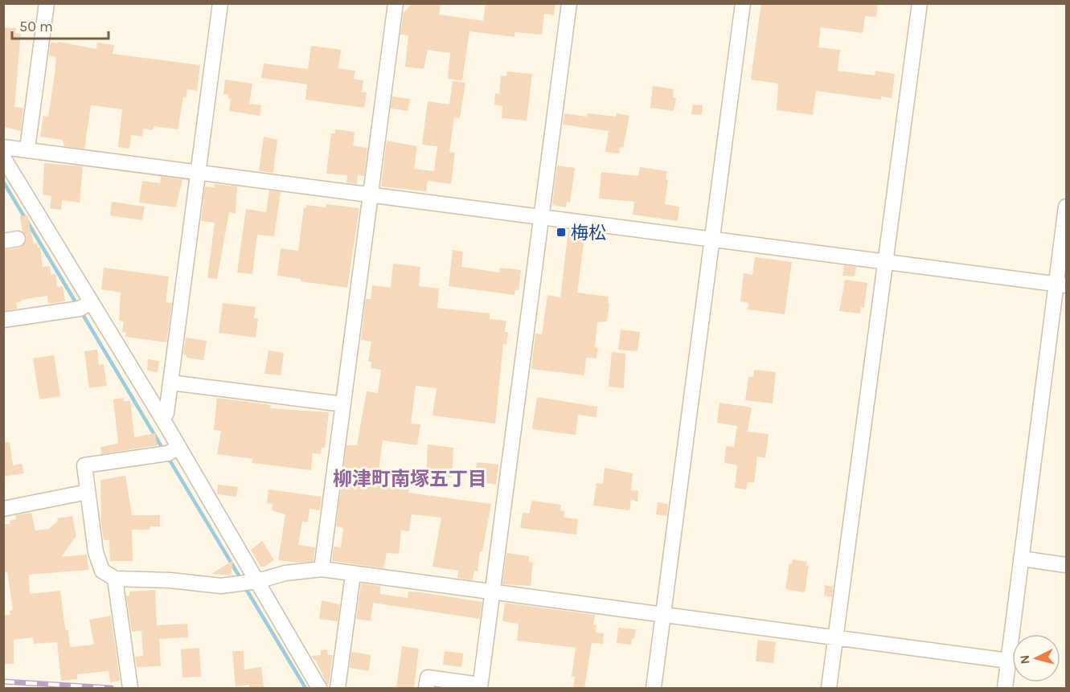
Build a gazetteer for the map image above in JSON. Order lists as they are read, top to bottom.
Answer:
{
  "districts": ["柳津町南塚五丁目"],
  "places": {
    "transit": ["梅松"]
  },
  "scale_bar": "50 m",
  "north": "left"
}
